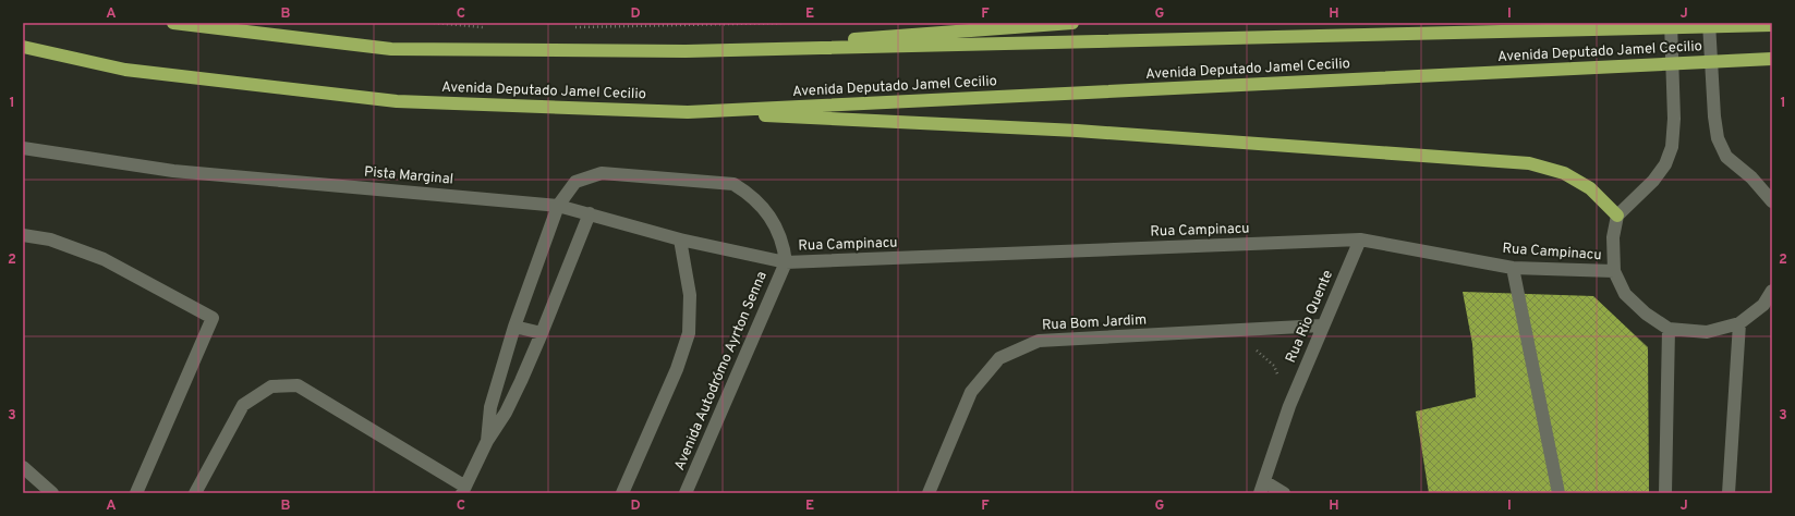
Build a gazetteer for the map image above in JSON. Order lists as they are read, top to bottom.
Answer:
{
  "streets": {
    "highway": ["Avenida Deputado Jamel Cecilio"],
    "street": [
      "Pista Marginal",
      "Rua Campinacu",
      "Rua Rio Quente",
      "Rua Bom Jardim",
      "Avenida Autodrómo Ayrton Senna"
    ]
  },
  "crossings": [
    ["Pista Marginal", "Rua Campinacu"],
    ["Pista Marginal", "Avenida Autodrómo Ayrton Senna"],
    ["Rua Campinacu", "Rua Rio Quente"],
    ["Rua Campinacu", "Avenida Autodrómo Ayrton Senna"],
    ["Rua Rio Quente", "Rua Bom Jardim"]
  ],
  "grid": {
    "columns": [
      "A",
      "B",
      "C",
      "D",
      "E",
      "F",
      "G",
      "H",
      "I",
      "J"
    ],
    "rows": ["1", "2", "3"]
  }
}
